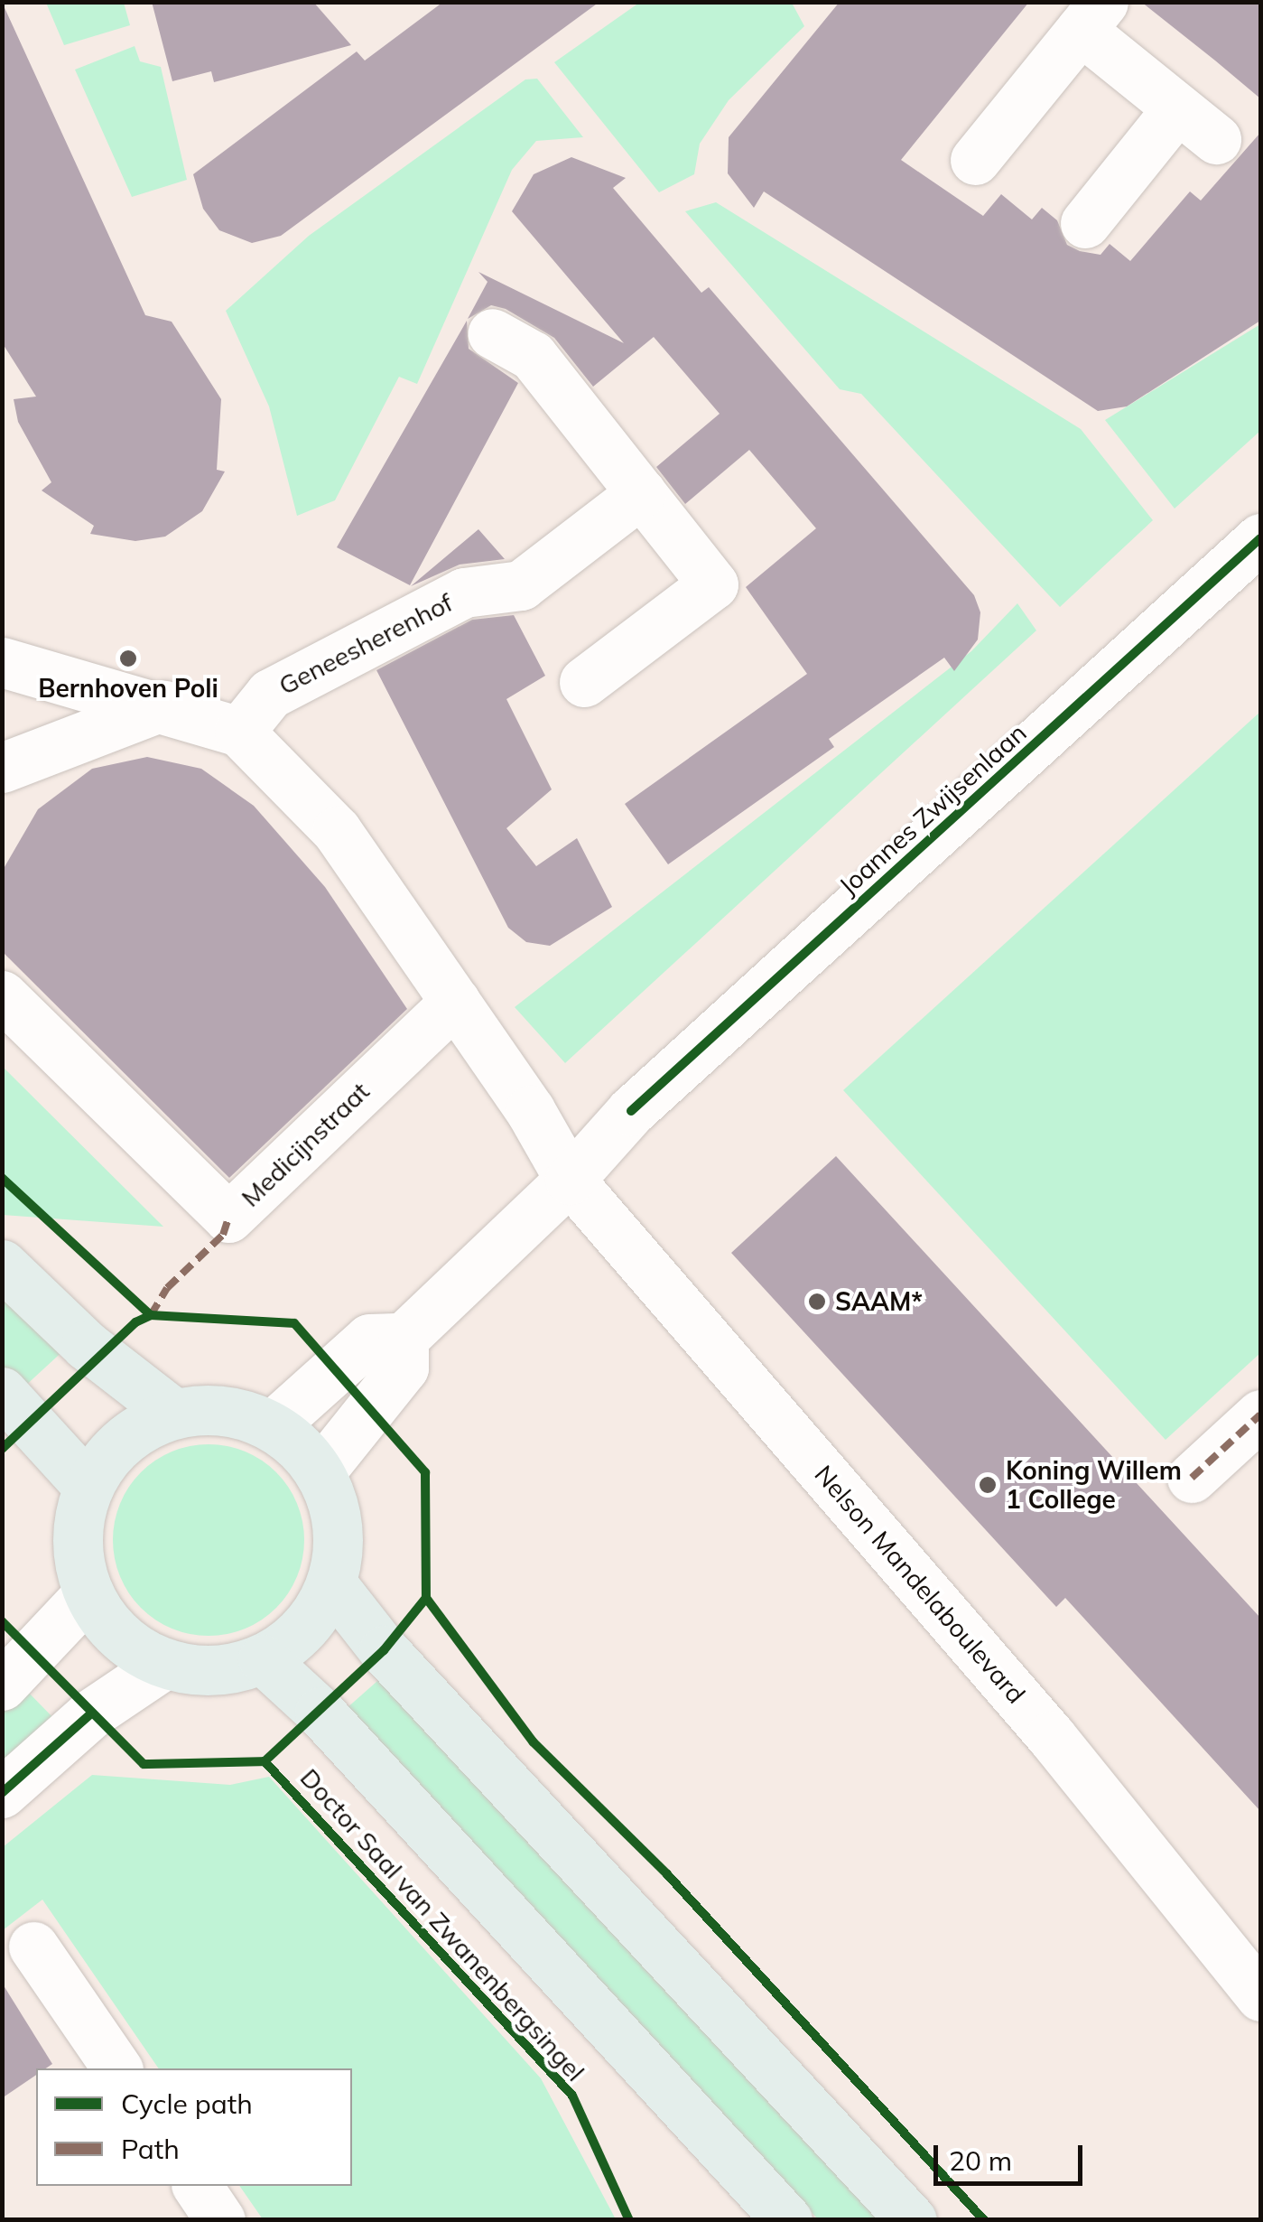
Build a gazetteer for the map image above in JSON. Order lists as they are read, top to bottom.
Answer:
{
  "streets": {
    "main road": ["Doctor Saal van Zwanenbergsingel"],
    "street": [
      "Geneesherenhof",
      "Joannes Zwijsenlaan",
      "Medicijnstraat",
      "Nelson Mandelaboulevard"
    ]
  },
  "crossings": [
    ["Joannes Zwijsenlaan", "Nelson Mandelaboulevard"]
  ],
  "places": ["Bernhoven Poli", "SAAM*", "Koning Willem 1 College"],
  "legend": ["Cycle path", "Path"],
  "scale_bar": "20 m"
}
